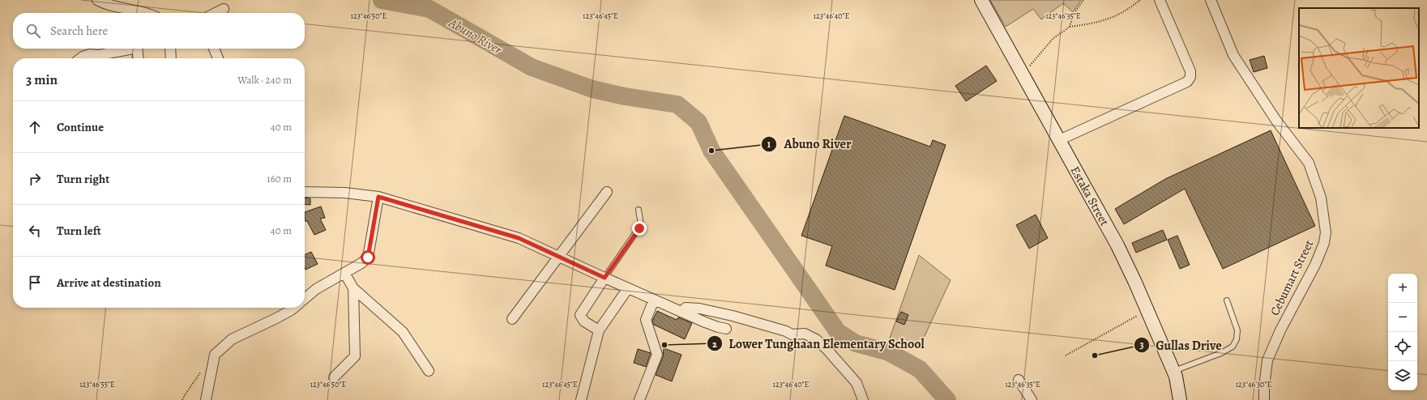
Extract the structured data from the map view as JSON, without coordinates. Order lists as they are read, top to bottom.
{
  "streets": {
    "street": ["Estaka Street", "Cebumart Street"]
  },
  "water": ["Abuno River"],
  "places": ["Abuno River", "Lower Tunghaan Elementary School", "Gullas Drive"],
  "page": {
    "search": "Search here",
    "heading": ["3 min", "Walk · 240 m"],
    "list": [
      ["Continue", "40 m"],
      ["Turn right", "160 m"],
      ["Turn left", "40 m"],
      "Arrive at destination"
    ],
    "map_buttons": ["+", "−"]
  },
  "coordinates": [
    "123°46'50\"E",
    "123°46'45\"E",
    "123°46'40\"E",
    "123°46'35\"E",
    "123°46'55\"E",
    "123°46'30\"E"
  ]
}
